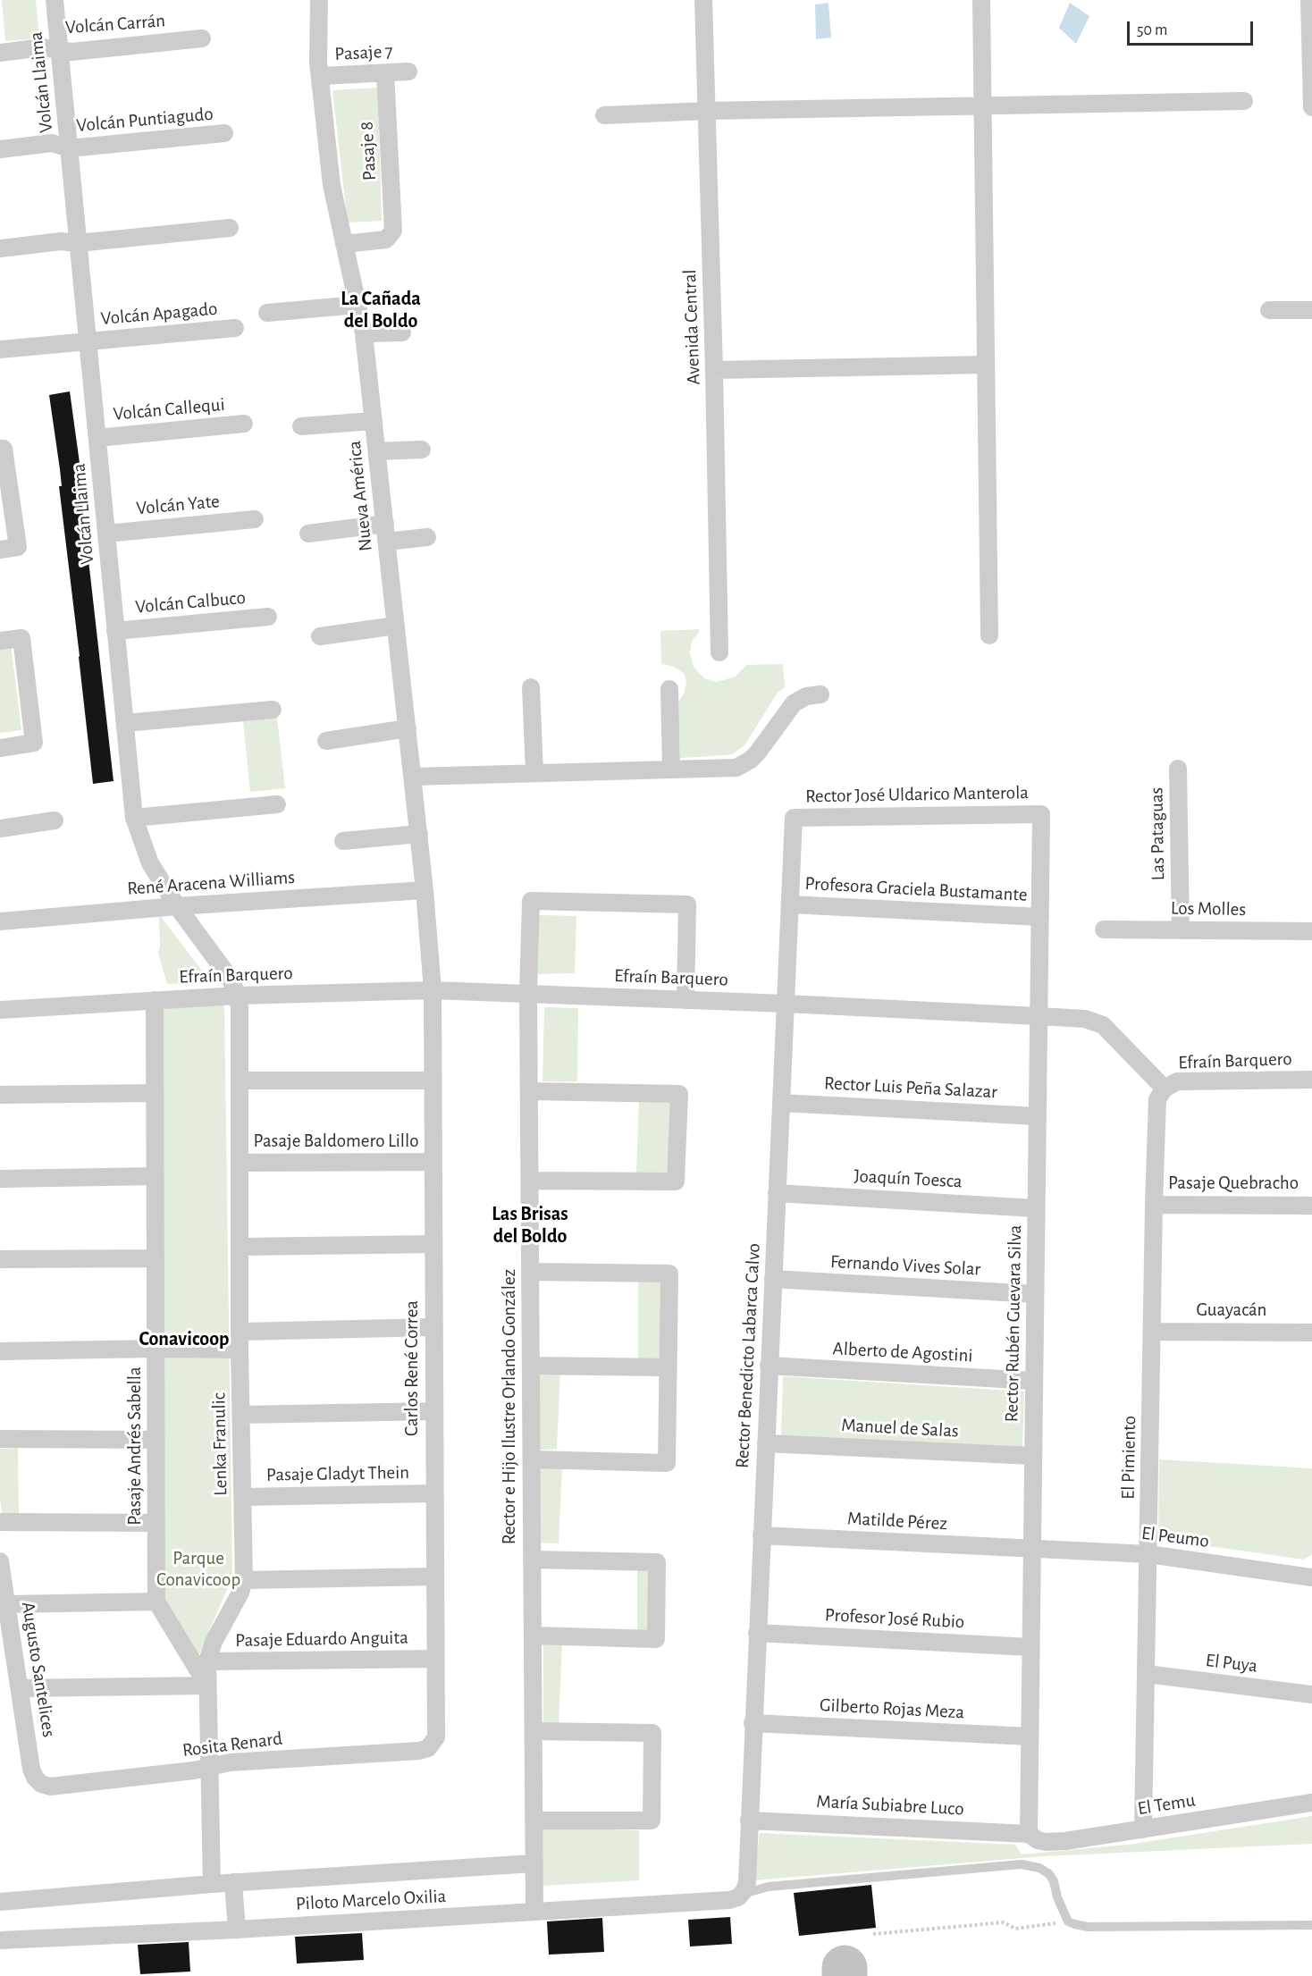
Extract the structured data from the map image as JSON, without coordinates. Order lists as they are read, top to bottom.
{
  "streets": {
    "street": [
      "Volcán Carrán",
      "Pasaje 7",
      "Volcán Llaima",
      "Volcán Puntiagudo",
      "Pasaje 8",
      "Volcán Apagado",
      "Avenida Central",
      "Volcán Callequi",
      "Nueva América",
      "Volcán Yate",
      "Volcán Calbuco",
      "Rector José Uldarico Manterola",
      "Las Pataguas",
      "René Aracena Williams",
      "Profesora Graciela Bustamante",
      "Los Molles",
      "Efraín Barquero",
      "Rector Luis Peña Salazar",
      "Pasaje Baldomero Lillo",
      "Joaquín Toesca",
      "Pasaje Quebracho",
      "Fernando Vives Solar",
      "Guayacán",
      "Rector Rubén Guevara Silva",
      "Alberto de Agostini",
      "Rector Benedicto Labarca Calvo",
      "Carlos René Correa",
      "Rector e Hijo Ilustre Orlando González",
      "Manuel de Salas",
      "Lenka Franulic",
      "Pasaje Andrés Sabella",
      "El Pimiento",
      "Pasaje Gladyt Thein",
      "Matilde Pérez",
      "El Peumo",
      "Profesor José Rubio",
      "Pasaje Eduardo Anguita",
      "El Puya",
      "Augusto Santelices",
      "Gilberto Rojas Meza",
      "Rosita Renard",
      "El Temu",
      "María Subiabre Luco",
      "Piloto Marcelo Oxilia"
    ]
  },
  "crossings": [
    ["Volcán Carrán", "Volcán Llaima"],
    ["Pasaje 7", "Pasaje 8"],
    ["Pasaje 7", "Nueva América"],
    ["Volcán Llaima", "Volcán Puntiagudo"],
    ["Volcán Llaima", "Volcán Apagado"],
    ["Volcán Llaima", "Volcán Callequi"],
    ["Volcán Llaima", "Volcán Yate"],
    ["Volcán Llaima", "Volcán Calbuco"],
    ["Volcán Llaima", "René Aracena Williams"],
    ["Volcán Llaima", "Efraín Barquero"],
    ["Volcán Llaima", "Lenka Franulic"],
    ["Pasaje 8", "Nueva América"],
    ["Nueva América", "René Aracena Williams"],
    ["Nueva América", "Efraín Barquero"],
    ["Nueva América", "Carlos René Correa"],
    ["Rector José Uldarico Manterola", "Rector Rubén Guevara Silva"],
    ["Rector José Uldarico Manterola", "Rector Benedicto Labarca Calvo"],
    ["Las Pataguas", "Los Molles"],
    ["Profesora Graciela Bustamante", "Rector Rubén Guevara Silva"],
    ["Profesora Graciela Bustamante", "Rector Benedicto Labarca Calvo"],
    ["Efraín Barquero", "Rector Rubén Guevara Silva"],
    ["Efraín Barquero", "Rector Benedicto Labarca Calvo"],
    ["Efraín Barquero", "Carlos René Correa"],
    ["Efraín Barquero", "Rector e Hijo Ilustre Orlando González"],
    ["Efraín Barquero", "Lenka Franulic"],
    ["Efraín Barquero", "Pasaje Andrés Sabella"],
    ["Efraín Barquero", "El Pimiento"],
    ["Rector Luis Peña Salazar", "Rector Rubén Guevara Silva"],
    ["Rector Luis Peña Salazar", "Rector Benedicto Labarca Calvo"],
    ["Pasaje Baldomero Lillo", "Carlos René Correa"],
    ["Pasaje Baldomero Lillo", "Lenka Franulic"],
    ["Joaquín Toesca", "Rector Rubén Guevara Silva"],
    ["Joaquín Toesca", "Rector Benedicto Labarca Calvo"],
    ["Pasaje Quebracho", "El Pimiento"],
    ["Fernando Vives Solar", "Rector Rubén Guevara Silva"],
    ["Fernando Vives Solar", "Rector Benedicto Labarca Calvo"],
    ["Guayacán", "El Pimiento"],
    ["Rector Rubén Guevara Silva", "Alberto de Agostini"],
    ["Rector Rubén Guevara Silva", "Manuel de Salas"],
    ["Rector Rubén Guevara Silva", "Matilde Pérez"],
    ["Rector Rubén Guevara Silva", "El Peumo"],
    ["Rector Rubén Guevara Silva", "Profesor José Rubio"],
    ["Rector Rubén Guevara Silva", "Gilberto Rojas Meza"],
    ["Rector Rubén Guevara Silva", "El Temu"],
    ["Rector Rubén Guevara Silva", "María Subiabre Luco"],
    ["Alberto de Agostini", "Rector Benedicto Labarca Calvo"],
    ["Rector Benedicto Labarca Calvo", "Manuel de Salas"],
    ["Rector Benedicto Labarca Calvo", "Matilde Pérez"],
    ["Rector Benedicto Labarca Calvo", "Profesor José Rubio"],
    ["Rector Benedicto Labarca Calvo", "Gilberto Rojas Meza"],
    ["Rector Benedicto Labarca Calvo", "María Subiabre Luco"],
    ["Rector Benedicto Labarca Calvo", "Piloto Marcelo Oxilia"],
    ["Carlos René Correa", "Pasaje Gladyt Thein"],
    ["Carlos René Correa", "Pasaje Eduardo Anguita"],
    ["Carlos René Correa", "Rosita Renard"],
    ["Rector e Hijo Ilustre Orlando González", "Piloto Marcelo Oxilia"],
    ["Lenka Franulic", "Pasaje Gladyt Thein"],
    ["Lenka Franulic", "Pasaje Eduardo Anguita"],
    ["Lenka Franulic", "Rosita Renard"],
    ["Lenka Franulic", "Piloto Marcelo Oxilia"],
    ["El Pimiento", "El Peumo"],
    ["El Pimiento", "El Puya"],
    ["El Pimiento", "El Temu"],
    ["Matilde Pérez", "El Peumo"],
    ["Augusto Santelices", "Rosita Renard"],
    ["El Temu", "María Subiabre Luco"]
  ],
  "districts": ["La Cañada del Boldo", "Las Brisas del Boldo", "Conavicoop"],
  "parks": ["Parque Conavicoop"],
  "scale_bar": "50 m"
}
